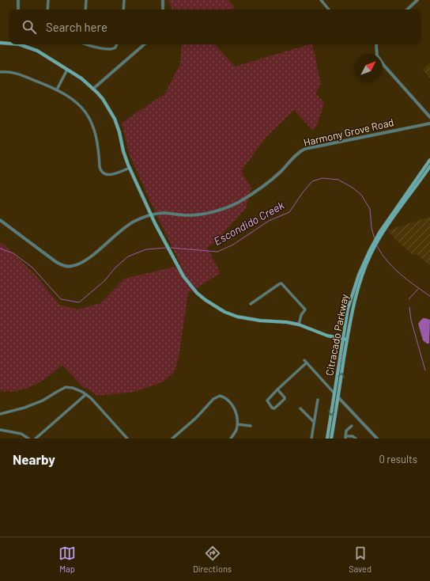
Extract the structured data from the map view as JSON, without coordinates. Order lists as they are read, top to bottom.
{
  "streets": {
    "main road": ["Citracado Parkway"],
    "street": ["Harmony Grove Road"]
  },
  "water": ["Escondido Creek"],
  "north": "top right",
  "page": {
    "search": "Search here",
    "heading": ["Nearby", "0 results"],
    "nav": ["Map", "Directions", "Saved"]
  }
}
